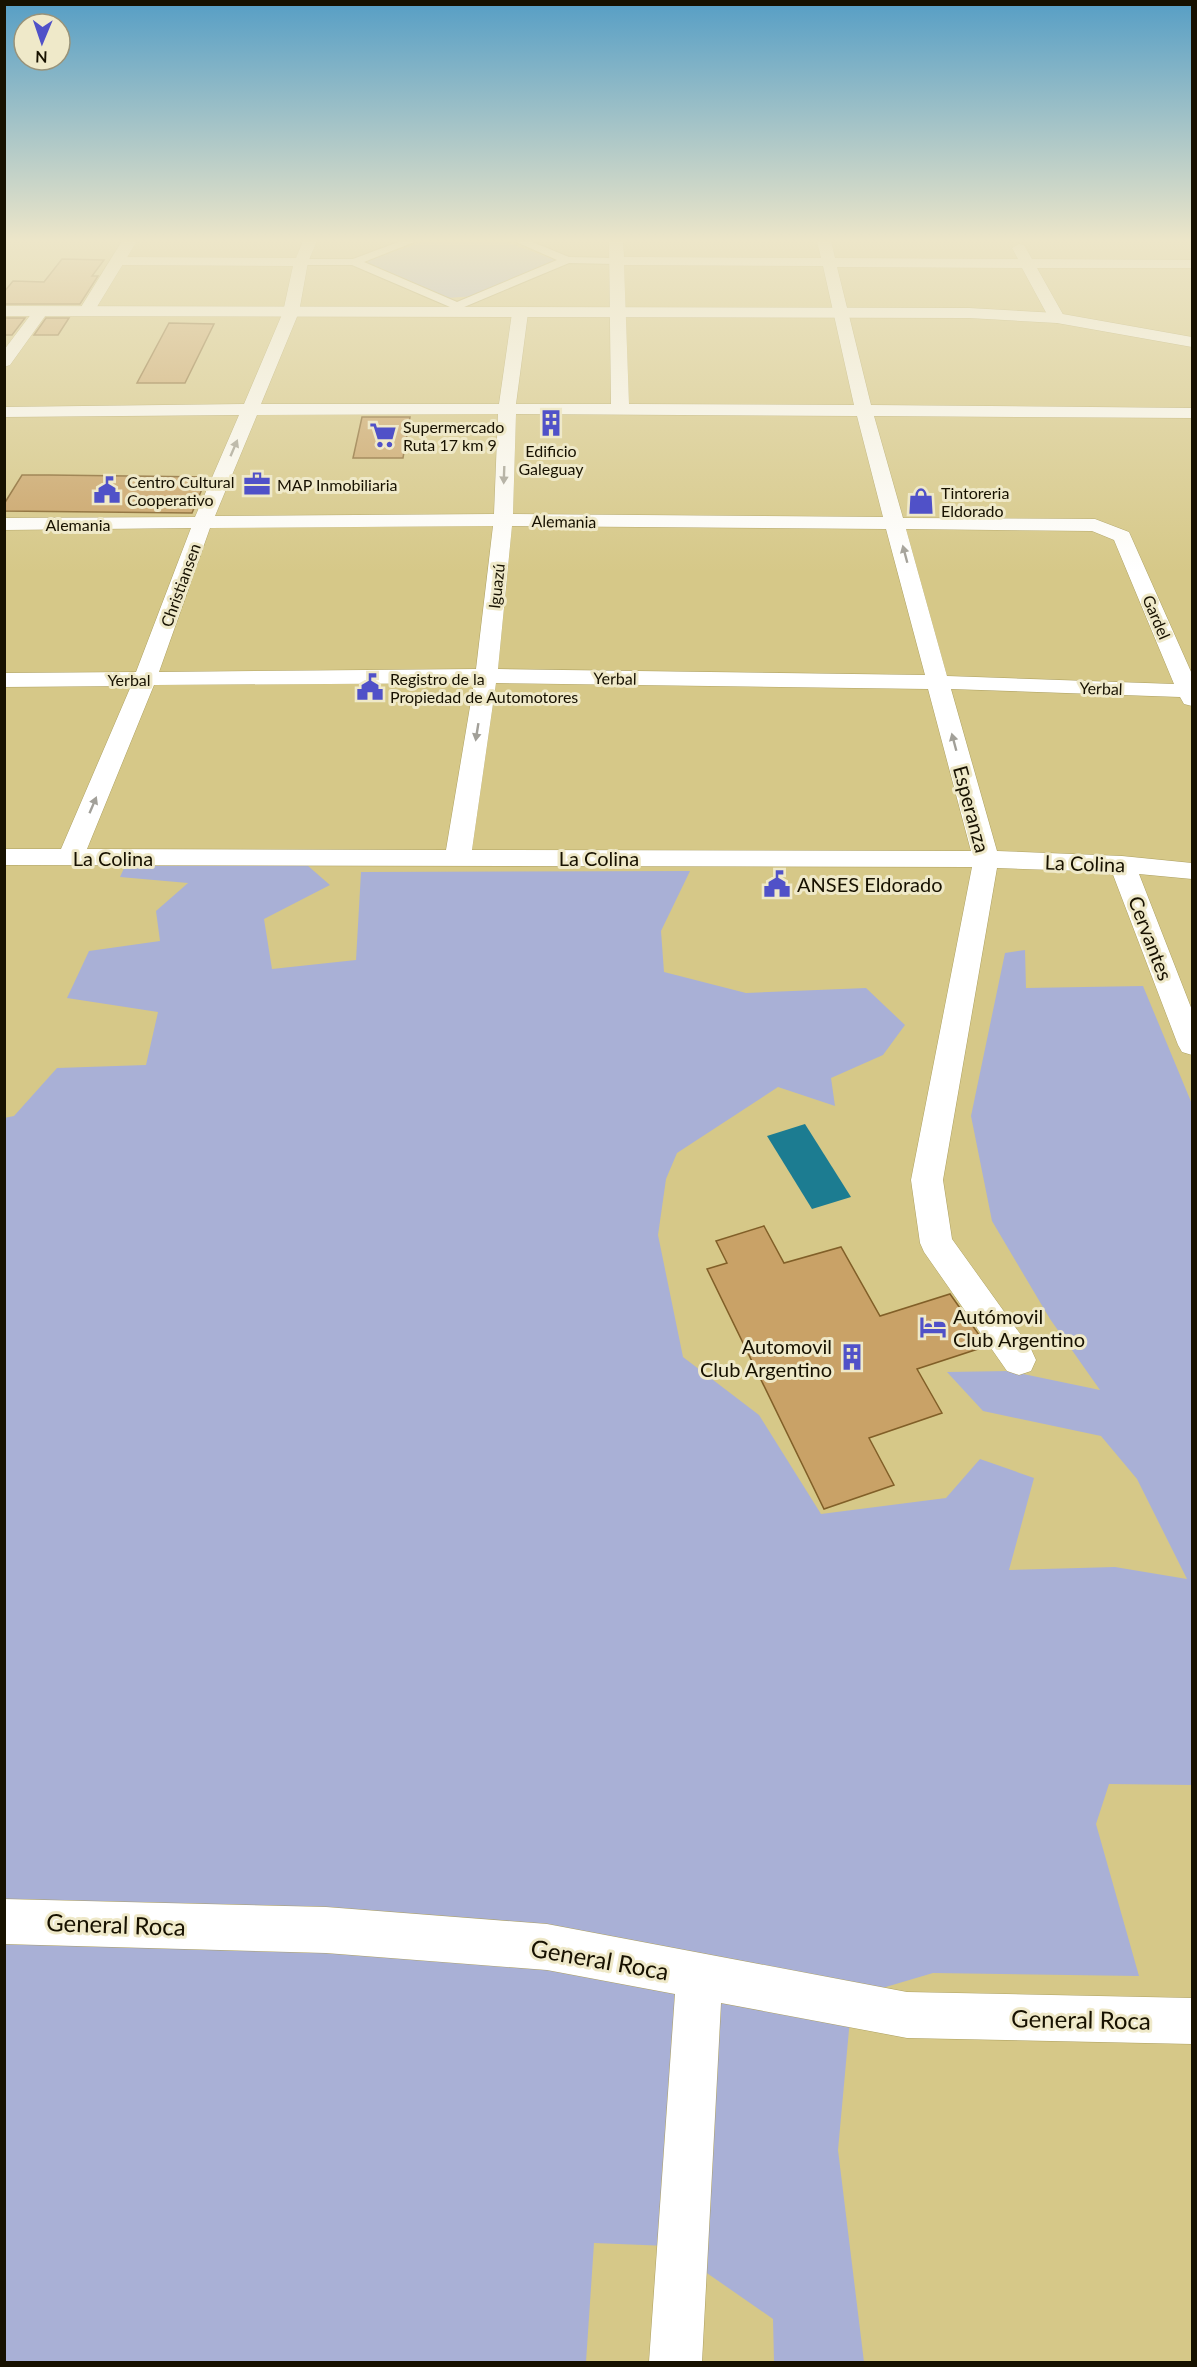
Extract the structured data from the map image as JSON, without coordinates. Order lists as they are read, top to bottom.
{
  "streets": {
    "street": [
      "Alemania",
      "Christiansen",
      "Iguazú",
      "Gardel",
      "Yerbal",
      "Esperanza",
      "La Colina",
      "Cervantes",
      "General Roca"
    ]
  },
  "crossings": [
    ["Alemania", "Christiansen"],
    ["Alemania", "Iguazú"],
    ["Alemania", "Gardel"],
    ["Alemania", "Esperanza"],
    ["Christiansen", "Yerbal"],
    ["Christiansen", "La Colina"],
    ["Iguazú", "Yerbal"],
    ["Iguazú", "La Colina"],
    ["Gardel", "Yerbal"],
    ["Yerbal", "Esperanza"],
    ["Esperanza", "La Colina"],
    ["La Colina", "Cervantes"]
  ],
  "one_way": ["Christiansen", "Iguazú"],
  "places": {
    "building": ["Edificio Galeguay", "Automovil Club Argentino"],
    "supermarket": ["Supermercado Ruta 17 km 9"],
    "office": ["MAP Inmobiliaria"],
    "public building": ["Centro Cultural Cooperativo", "Registro de la Propiedad de Automotores", "ANSES Eldorado"],
    "shop": ["Tintoreria Eldorado"],
    "hotel": ["Autómovil Club Argentino"]
  },
  "north": "bottom"
}
